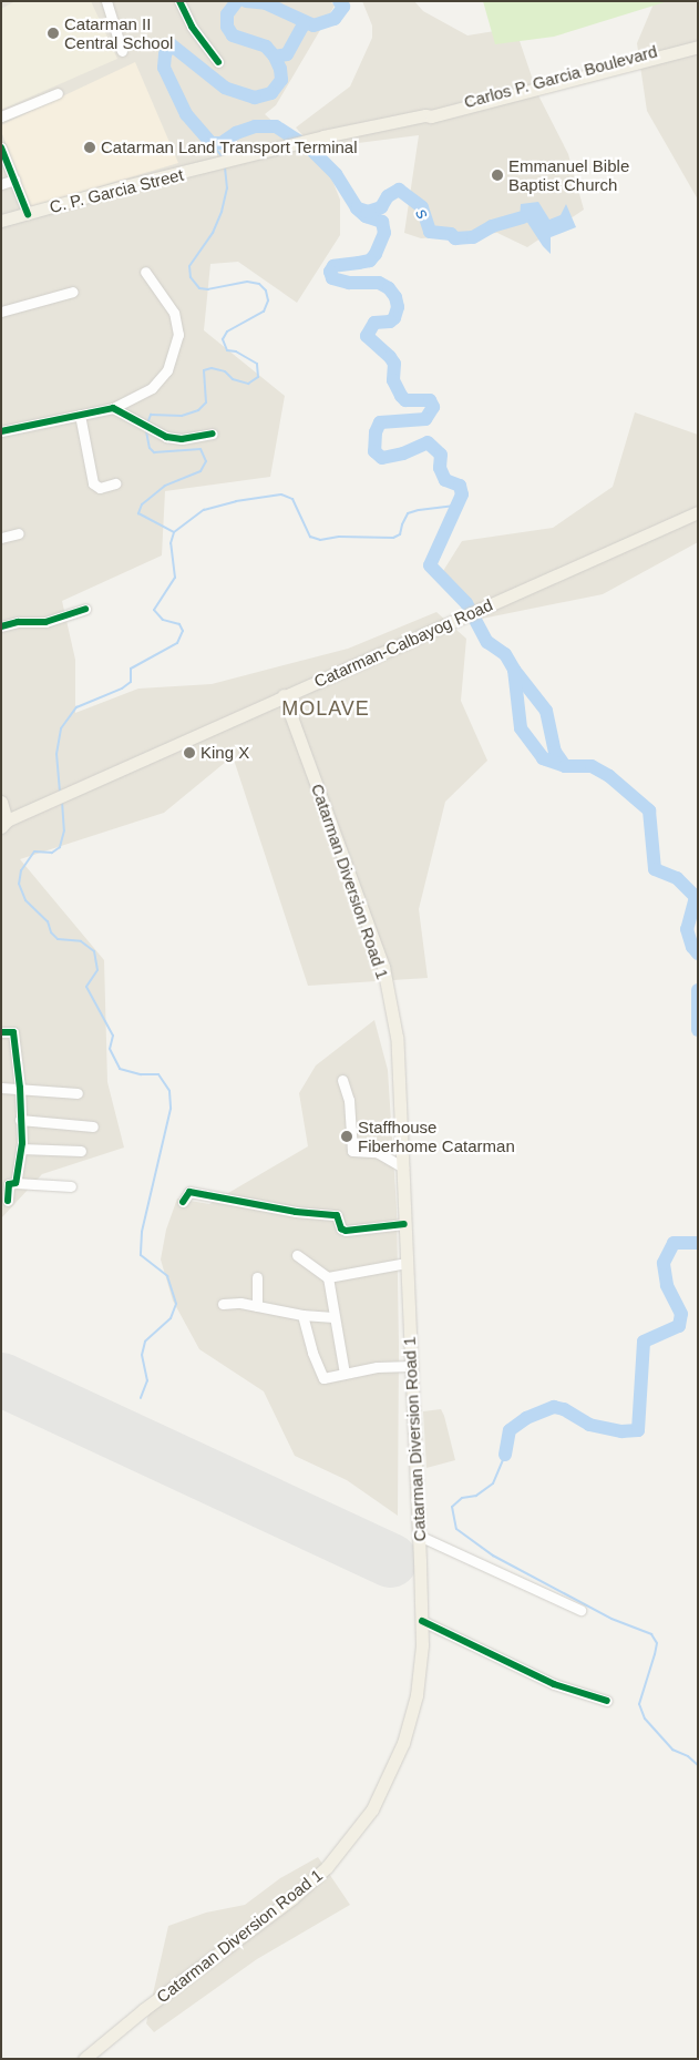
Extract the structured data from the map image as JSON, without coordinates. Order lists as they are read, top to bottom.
{
  "streets": {
    "main road": [
      "Carlos P. Garcia Boulevard",
      "C. P. Garcia Street",
      "Catarman-Calbayog Road",
      "Catarman Diversion Road 1"
    ]
  },
  "crossings": [
    ["Carlos P. Garcia Boulevard", "C. P. Garcia Street"],
    ["Catarman-Calbayog Road", "Catarman Diversion Road 1"]
  ],
  "districts": ["MOLAVE"],
  "water": ["s"],
  "places": [
    "Catarman II Central School",
    "Catarman Land Transport Terminal",
    "Emmanuel Bible Baptist Church",
    "King X",
    "Staffhouse Fiberhome Catarman"
  ]
}
